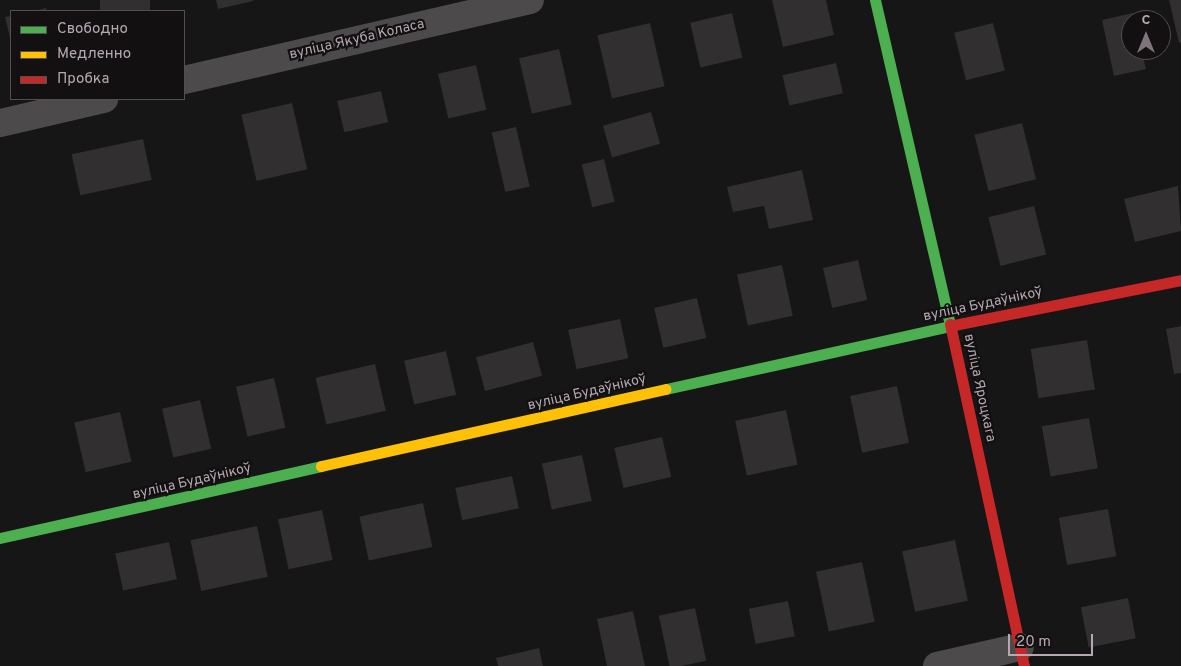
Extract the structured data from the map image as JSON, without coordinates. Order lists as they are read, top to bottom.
{
  "streets": {
    "street": ["вуліца Якуба Коласа", "вуліца Будаўнікоў", "вуліца Яроцкага"]
  },
  "crossings": [
    ["вуліца Будаўнікоў", "вуліца Яроцкага"]
  ],
  "legend": ["Свободно", "Медленно", "Пробка"],
  "scale_bar": "20 m",
  "north": "top"
}
